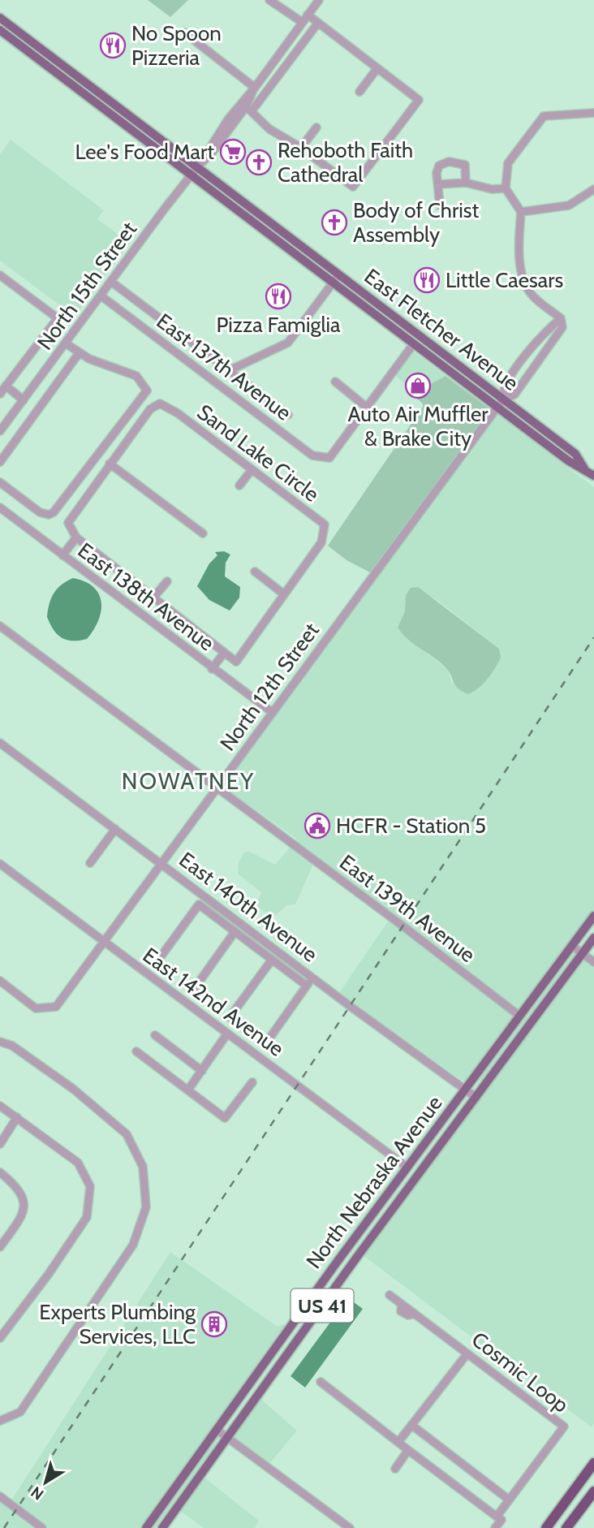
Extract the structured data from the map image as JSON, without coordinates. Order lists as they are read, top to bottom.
{
  "streets": {
    "main road": ["East Fletcher Avenue", "North Nebraska Avenue", "US 41"],
    "street": [
      "North 15th Street",
      "East 137th Avenue",
      "Sand Lake Circle",
      "East 138th Avenue",
      "North 12th Street",
      "East 140th Avenue",
      "East 139th Avenue",
      "East 142nd Avenue",
      "Cosmic Loop"
    ]
  },
  "crossings": [
    ["North 15th Street", "East Fletcher Avenue"],
    ["North 15th Street", "East 137th Avenue"],
    ["East Fletcher Avenue", "North 12th Street"],
    ["East 138th Avenue", "North 12th Street"],
    ["North 12th Street", "East 140th Avenue"],
    ["North 12th Street", "East 139th Avenue"],
    ["North 12th Street", "East 142nd Avenue"],
    ["East 140th Avenue", "North Nebraska Avenue"],
    ["East 139th Avenue", "North Nebraska Avenue"],
    ["East 142nd Avenue", "North Nebraska Avenue"]
  ],
  "districts": ["NOWATNEY"],
  "places": {
    "restaurant": ["No Spoon Pizzeria", "Little Caesars", "Pizza Famiglia"],
    "supermarket": ["Lee's Food Mart"],
    "church": ["Rehoboth Faith Cathedral", "Body of Christ Assembly"],
    "shop": ["Auto Air Muffler & Brake City"],
    "public building": ["HCFR - Station 5"],
    "building": ["Experts Plumbing Services, LLC"]
  },
  "north": "bottom left"
}
